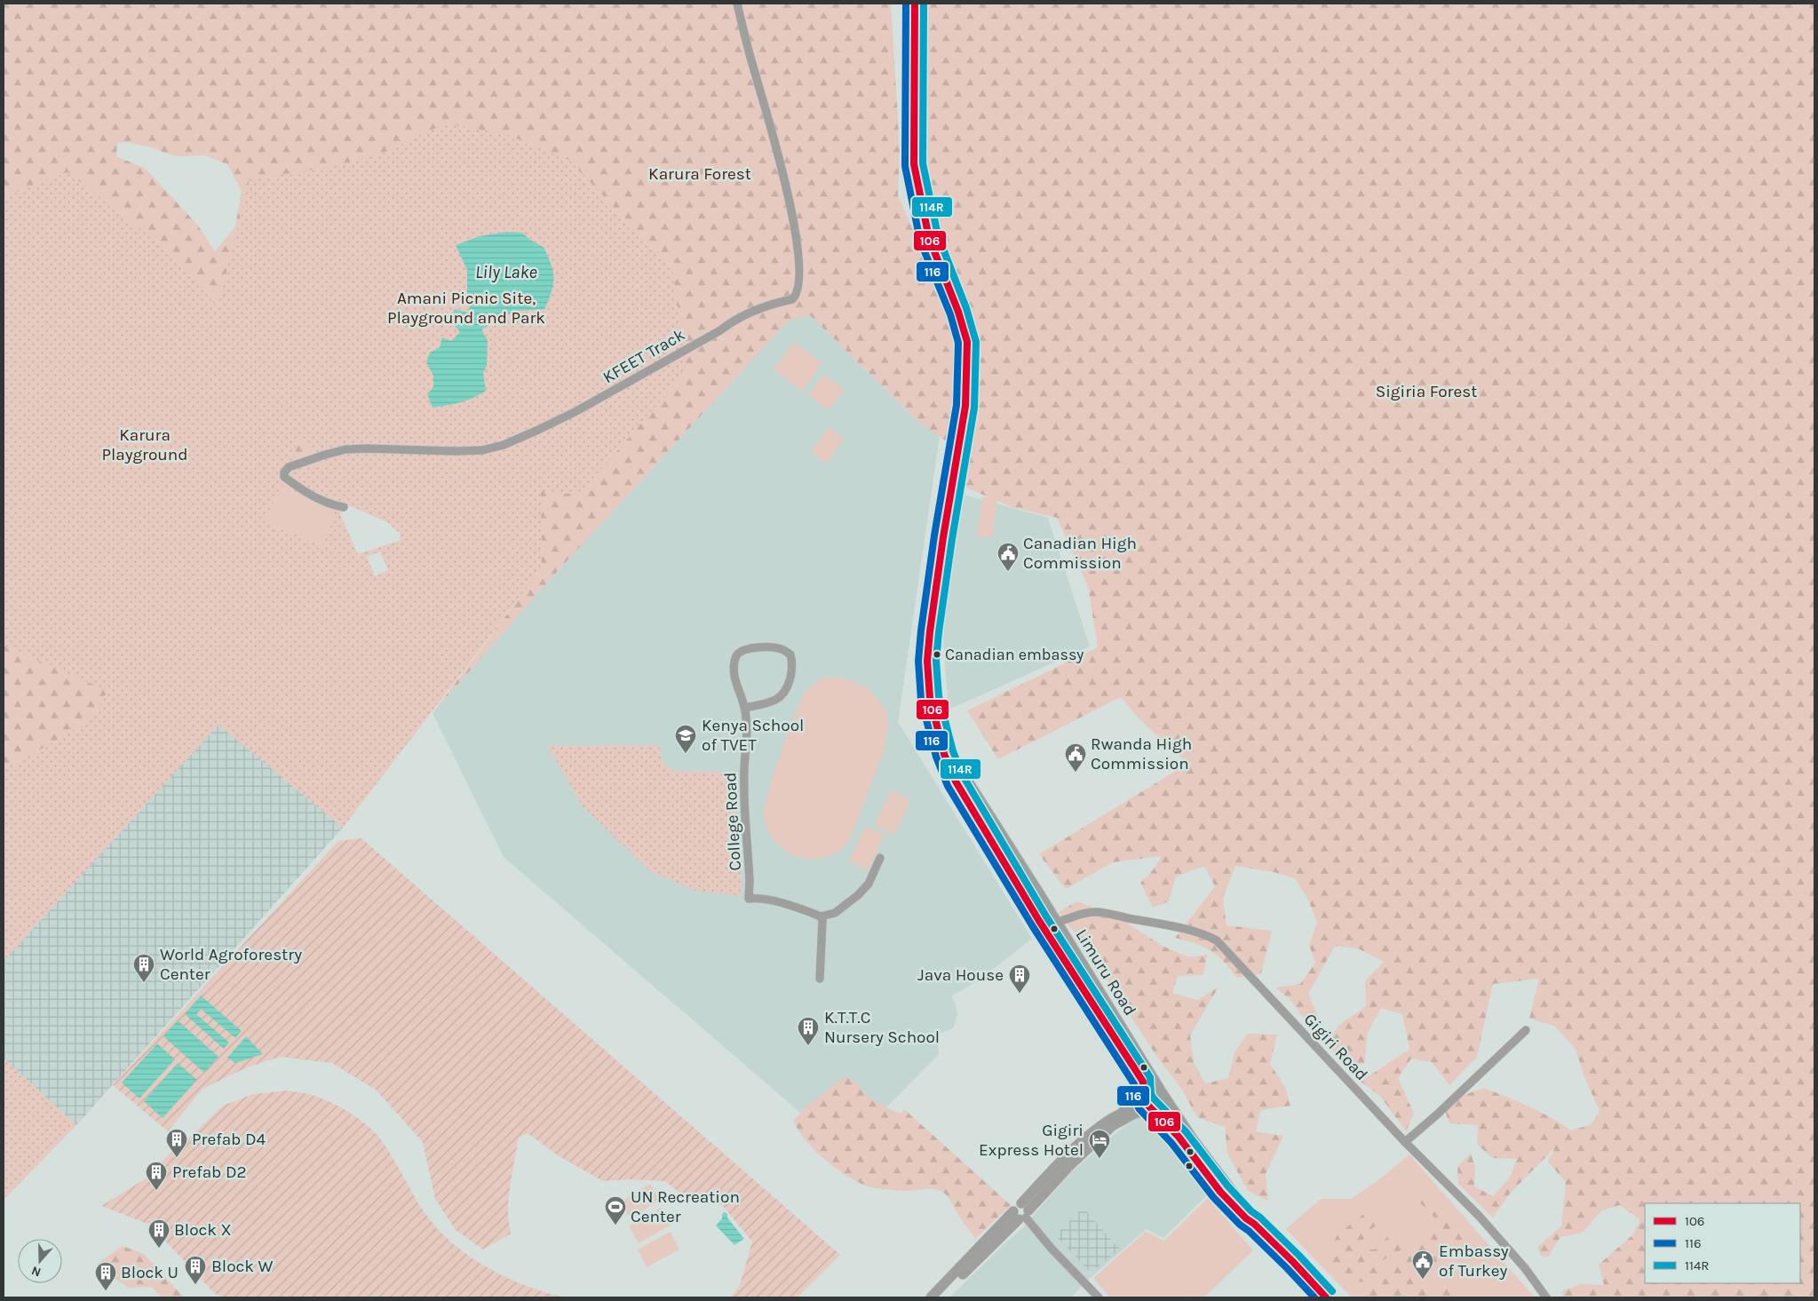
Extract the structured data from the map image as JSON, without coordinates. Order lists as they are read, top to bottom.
{
  "streets": {
    "main road": ["Limuru Road"],
    "street": ["KFEET Track", "College Road", "Gigiri Road"]
  },
  "crossings": [
    ["Limuru Road", "Gigiri Road"]
  ],
  "water": ["Lily Lake"],
  "parks": [
    "Karura Forest",
    "Amani Picnic Site, Playground and Park",
    "Sigiria Forest",
    "Karura Playground"
  ],
  "places": {
    "public building": ["Canadian High Commission", "Rwanda High Commission", "Embassy of Turkey"],
    "other": ["Canadian embassy"],
    "school or university": ["Kenya School of TVET"],
    "building": [
      "World Agroforestry Center",
      "Java House",
      "K.T.T.C Nursery School",
      "Prefab D4",
      "Prefab D2",
      "Block X",
      "Block W",
      "Block U"
    ],
    "hotel": ["Gigiri Express Hotel"],
    "sports": ["UN Recreation Center"]
  },
  "lines": ["transit line 106", "transit line 116", "transit line 114R"],
  "legend": ["106", "116", "114R"],
  "north": "bottom"
}
